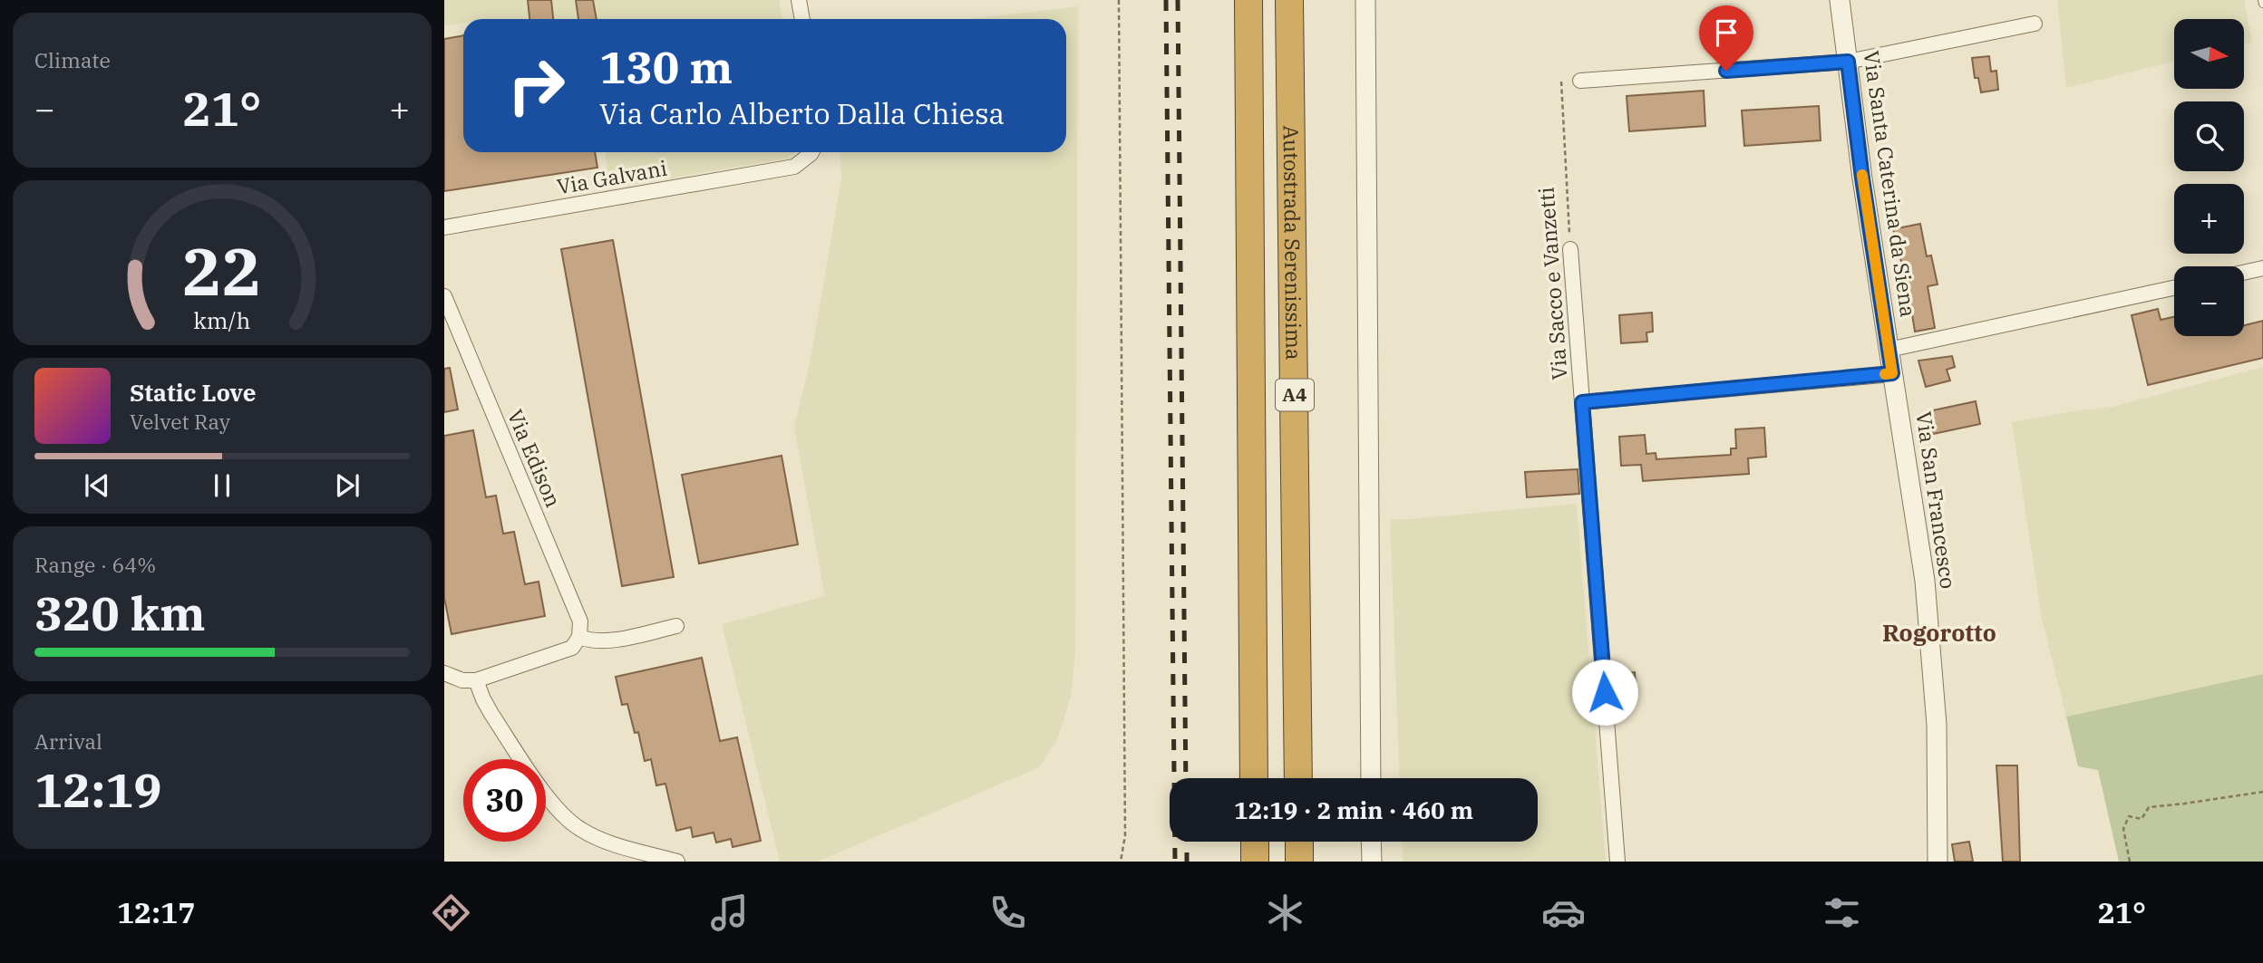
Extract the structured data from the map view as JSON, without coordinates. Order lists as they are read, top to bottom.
{
  "streets": {
    "highway": ["Autostrada Serenissima", "A4"],
    "street": [
      "Via Galvani",
      "Via Santa Caterina da Siena",
      "Via Sacco e Vanzetti",
      "Via Edison",
      "Via San Francesco"
    ]
  },
  "crossings": [
    ["Via Santa Caterina da Siena", "Via San Francesco"]
  ],
  "districts": ["Rogorotto"],
  "north": "right",
  "page": {
    "tile": [
      "Climate",
      ["Range · 64%", "320 km"],
      ["Arrival", "12:19"]
    ],
    "map_buttons": ["+", "−"],
    "turn": ["130 m", "Via Carlo Alberto Dalla Chiesa"],
    "heat": ["−", "21°", "+"],
    "song": ["Static Love", "Velvet Ray"],
    "limit": "30",
    "trip": "12:19 · 2 min · 460 m",
    "tabs": ["12:17", "21°"],
    "gauge": ["22", "km/h"]
  }
}
